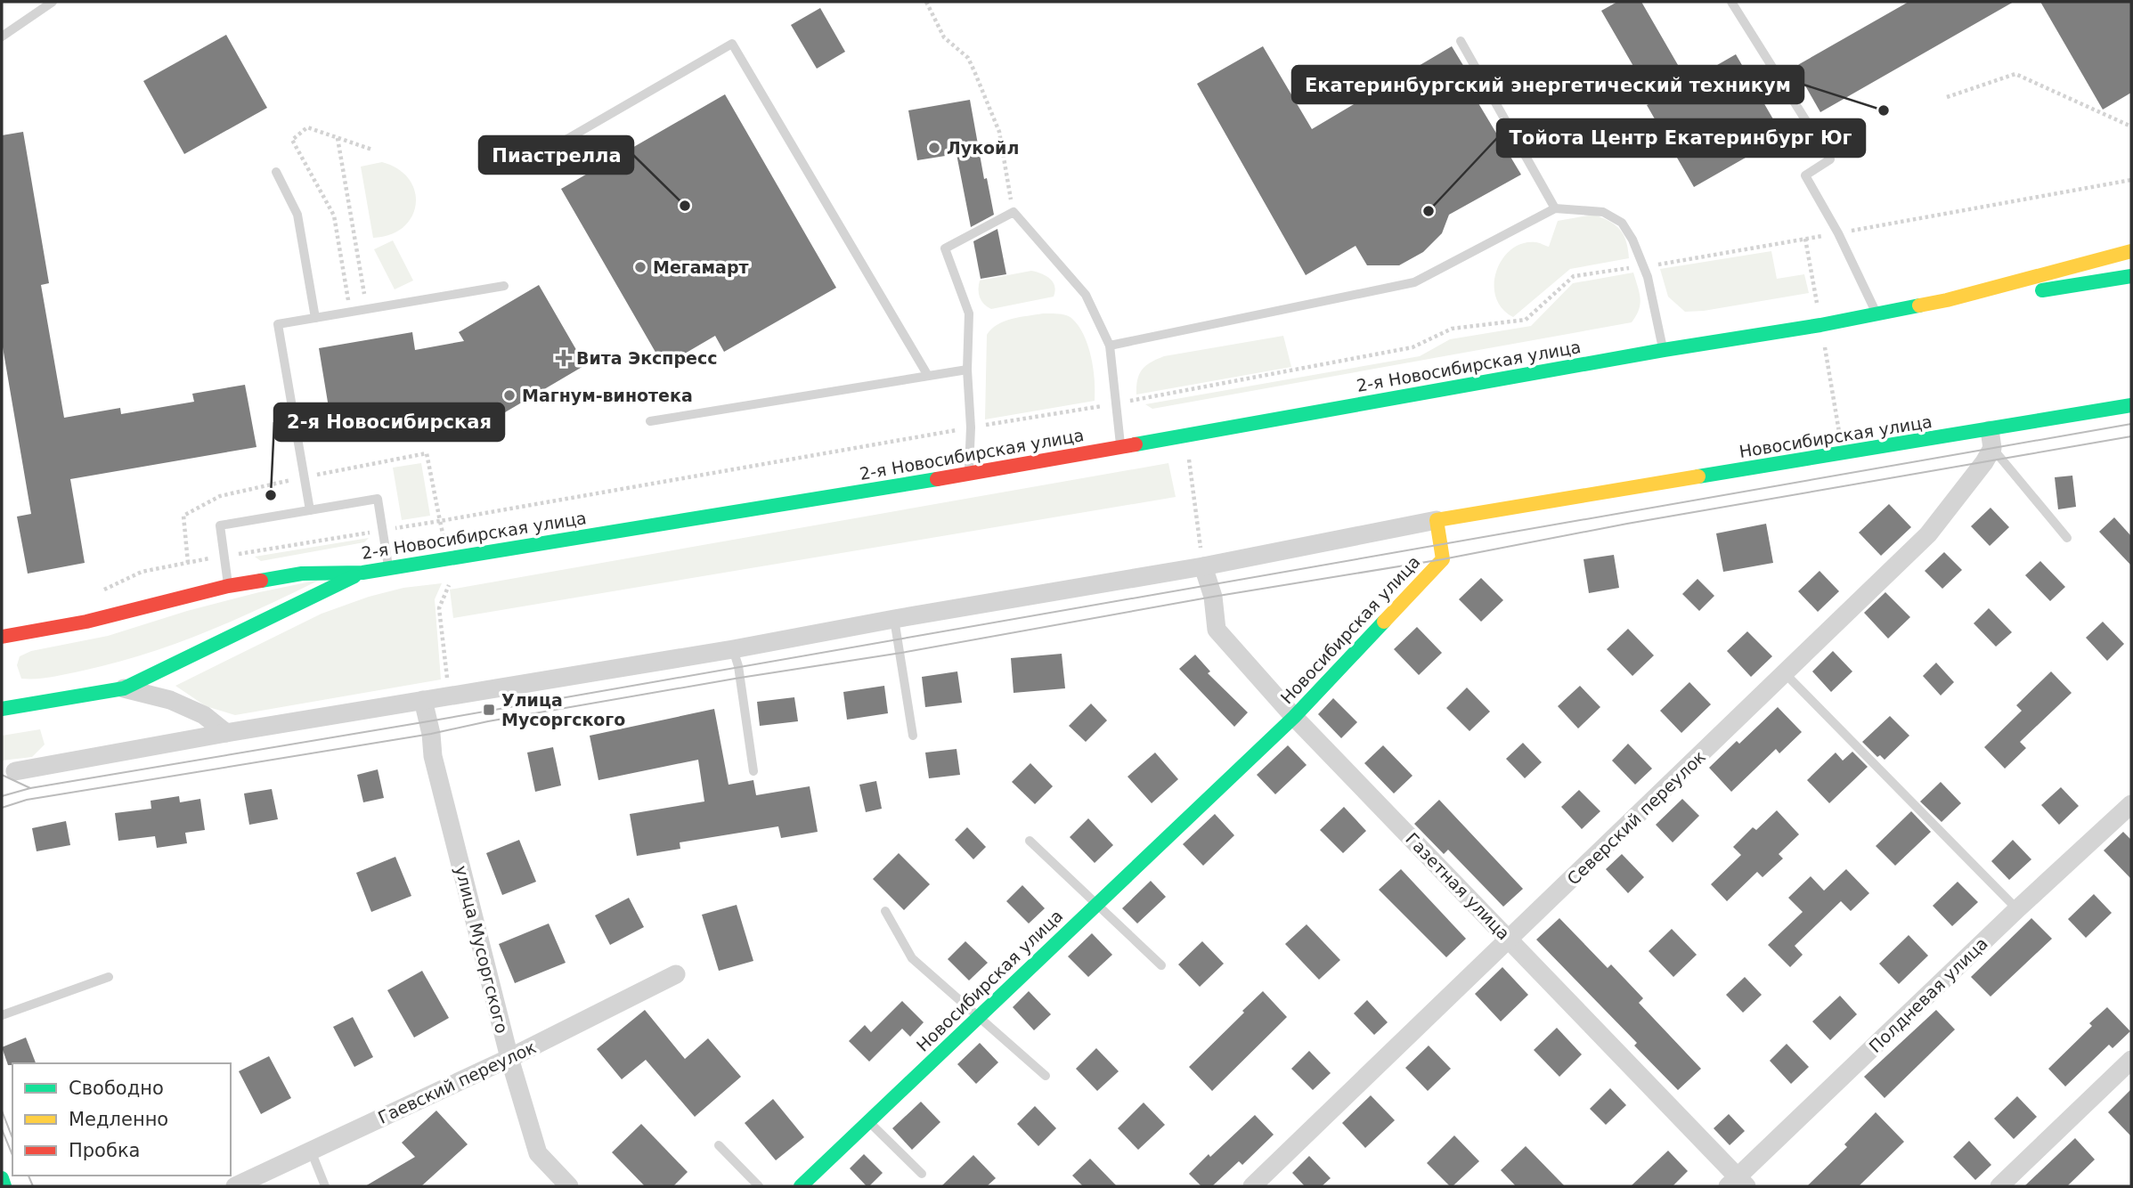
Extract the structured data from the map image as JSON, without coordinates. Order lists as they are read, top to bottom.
{
  "streets": {
    "main road": ["2-я Новосибирская улица", "Новосибирская улица"],
    "street": [
      "Северский переулок",
      "Газетная улица",
      "улица Мусоргского",
      "Полдневая улица",
      "Гаевский переулок"
    ]
  },
  "crossings": [
    ["Новосибирская улица", "Северский переулок"],
    ["Новосибирская улица", "Газетная улица"],
    ["Северский переулок", "Газетная улица"],
    ["Газетная улица", "Полдневая улица"],
    ["улица Мусоргского", "Гаевский переулок"]
  ],
  "places": {
    "other": [
      "Екатеринбургский энергетический техникум",
      "Лукойл",
      "Пиастрелла",
      "Тойота Центр Екатеринбург Юг",
      "Мегамарт",
      "Магнум-винотека",
      "2-я Новосибирская"
    ],
    "health": ["Вита Экспресс"],
    "transit": ["Улица Мусоргского"]
  },
  "legend": ["Свободно", "Медленно", "Пробка"]
}
